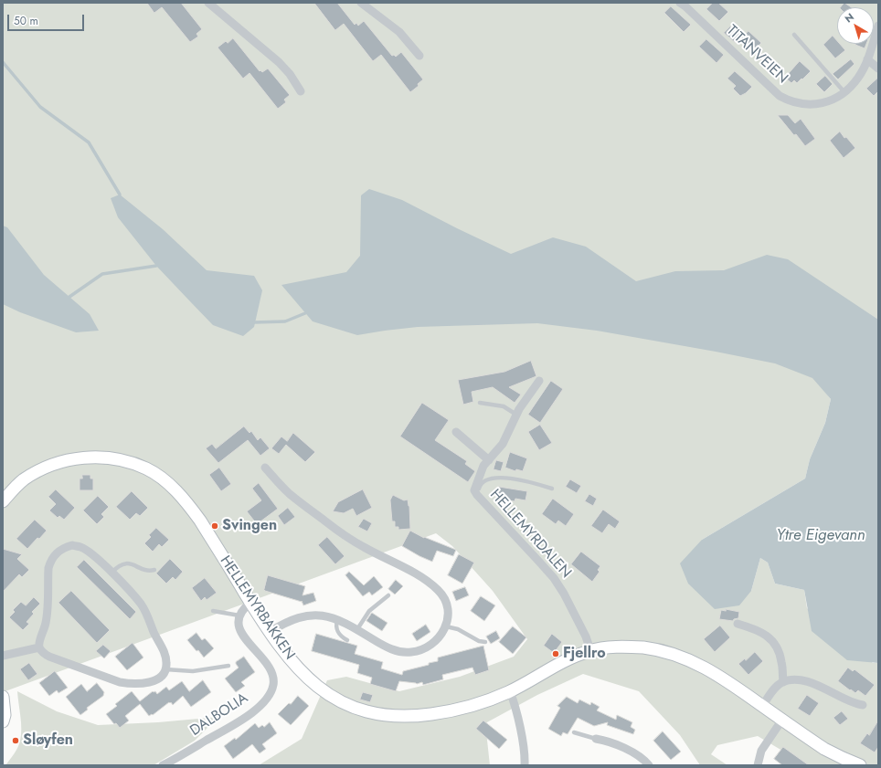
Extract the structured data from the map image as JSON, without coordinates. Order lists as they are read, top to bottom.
{
  "streets": {
    "street": [
      "TITANVEIEN",
      "HELLEMYRDALEN",
      "HELLEMYRBAKKEN",
      "DALBOLIA"
    ]
  },
  "crossings": [
    ["HELLEMYRDALEN", "HELLEMYRBAKKEN"]
  ],
  "water": ["Ytre Eigevann"],
  "places": ["Svingen", "Fjellro", "Sløyfen"],
  "scale_bar": "50 m",
  "north": "top left"
}
